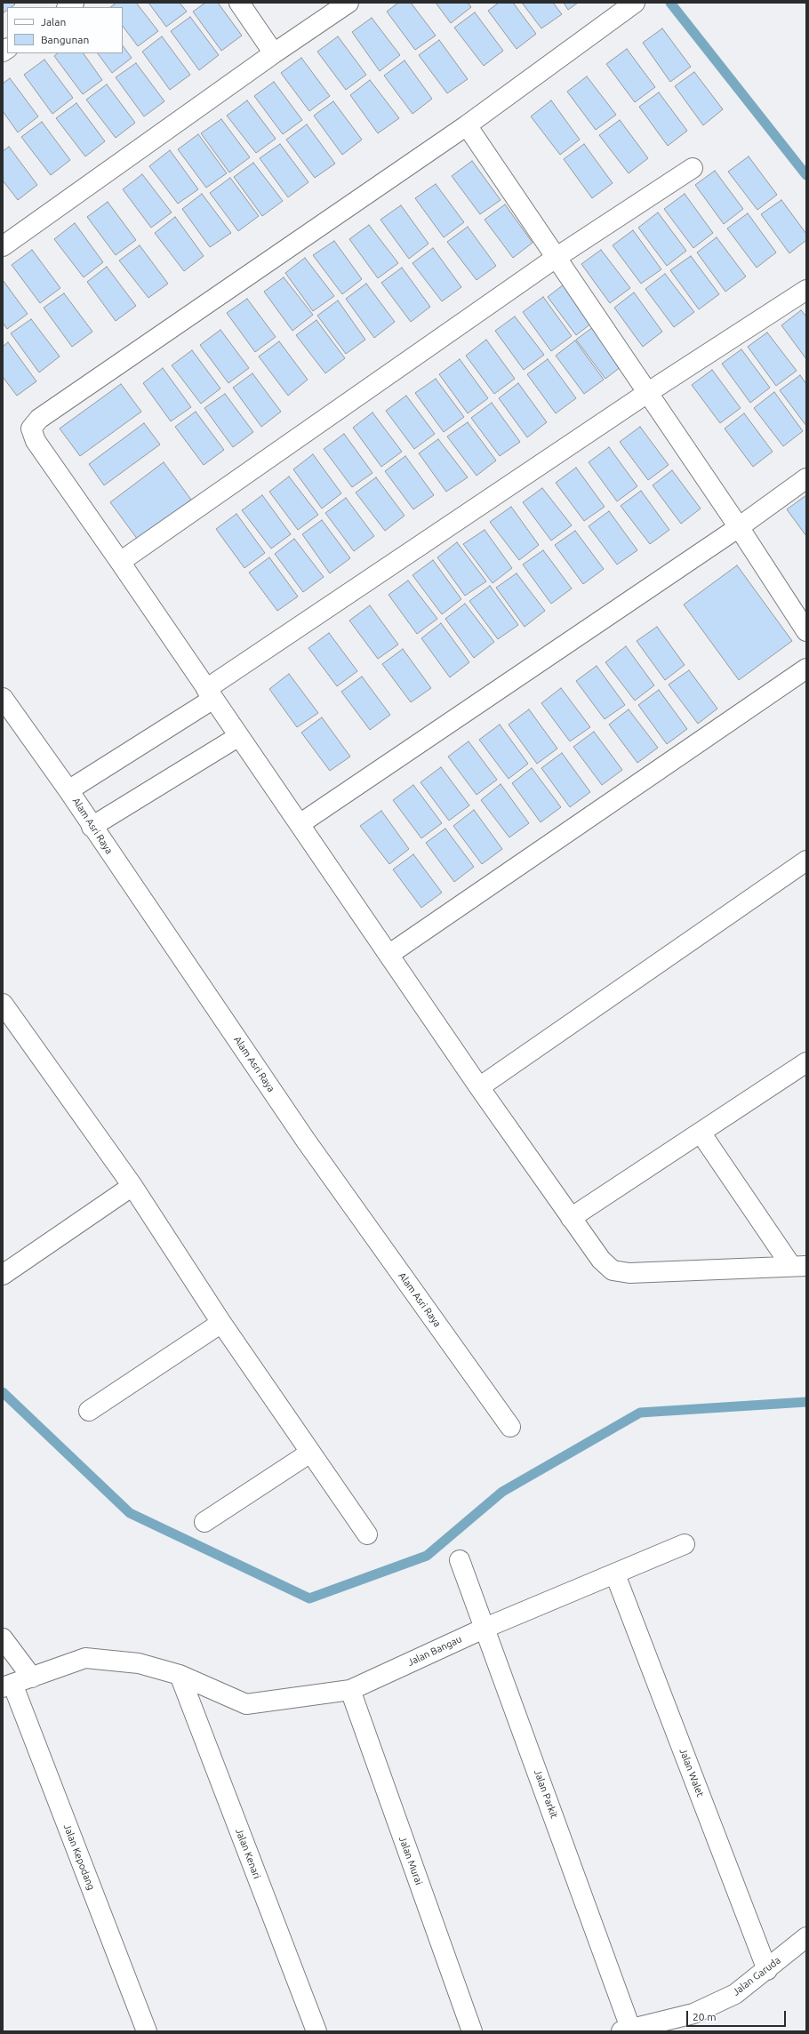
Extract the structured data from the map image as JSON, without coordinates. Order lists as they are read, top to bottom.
{
  "streets": {
    "street": [
      "Alam Asri Raya",
      "Jalan Bangau",
      "Jalan Walet",
      "Jalan Parkit",
      "Jalan Kenari",
      "Jalan Kepodang",
      "Jalan Murai",
      "Jalan Garuda"
    ]
  },
  "crossings": [
    ["Jalan Bangau", "Jalan Walet"],
    ["Jalan Bangau", "Jalan Parkit"],
    ["Jalan Bangau", "Jalan Kenari"],
    ["Jalan Bangau", "Jalan Kepodang"],
    ["Jalan Bangau", "Jalan Murai"],
    ["Jalan Walet", "Jalan Garuda"],
    ["Jalan Parkit", "Jalan Garuda"]
  ],
  "legend": ["Jalan", "Bangunan"],
  "scale_bar": "20 m"
}
